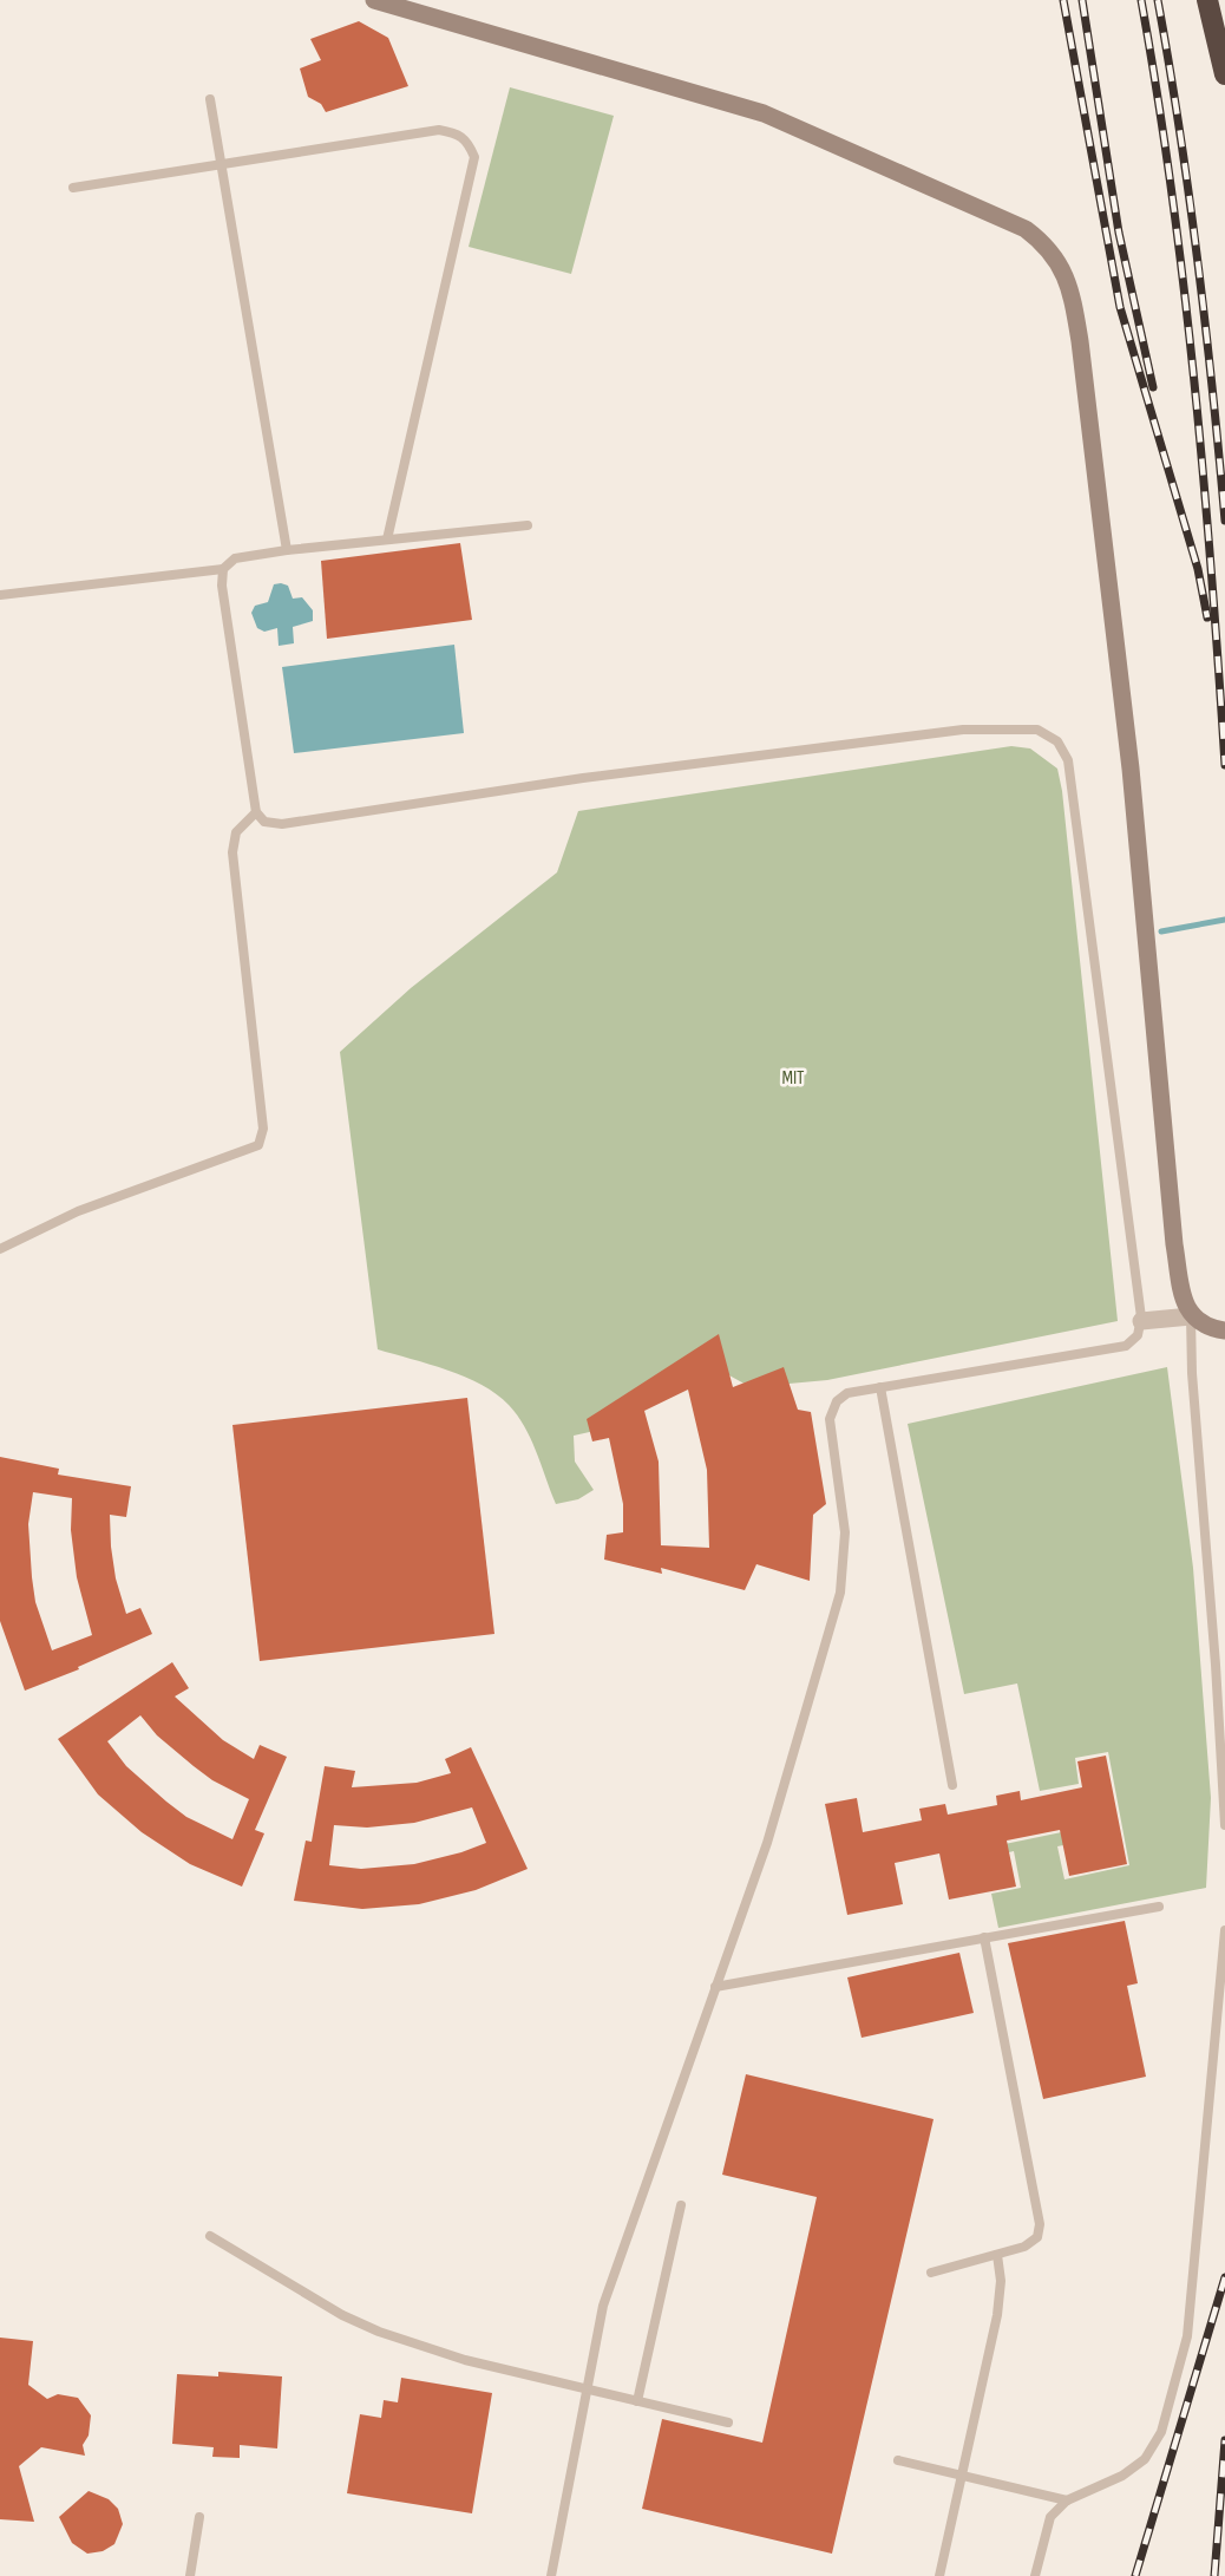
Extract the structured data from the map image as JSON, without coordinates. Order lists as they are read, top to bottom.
{
  "parks": ["MIT"]
}
